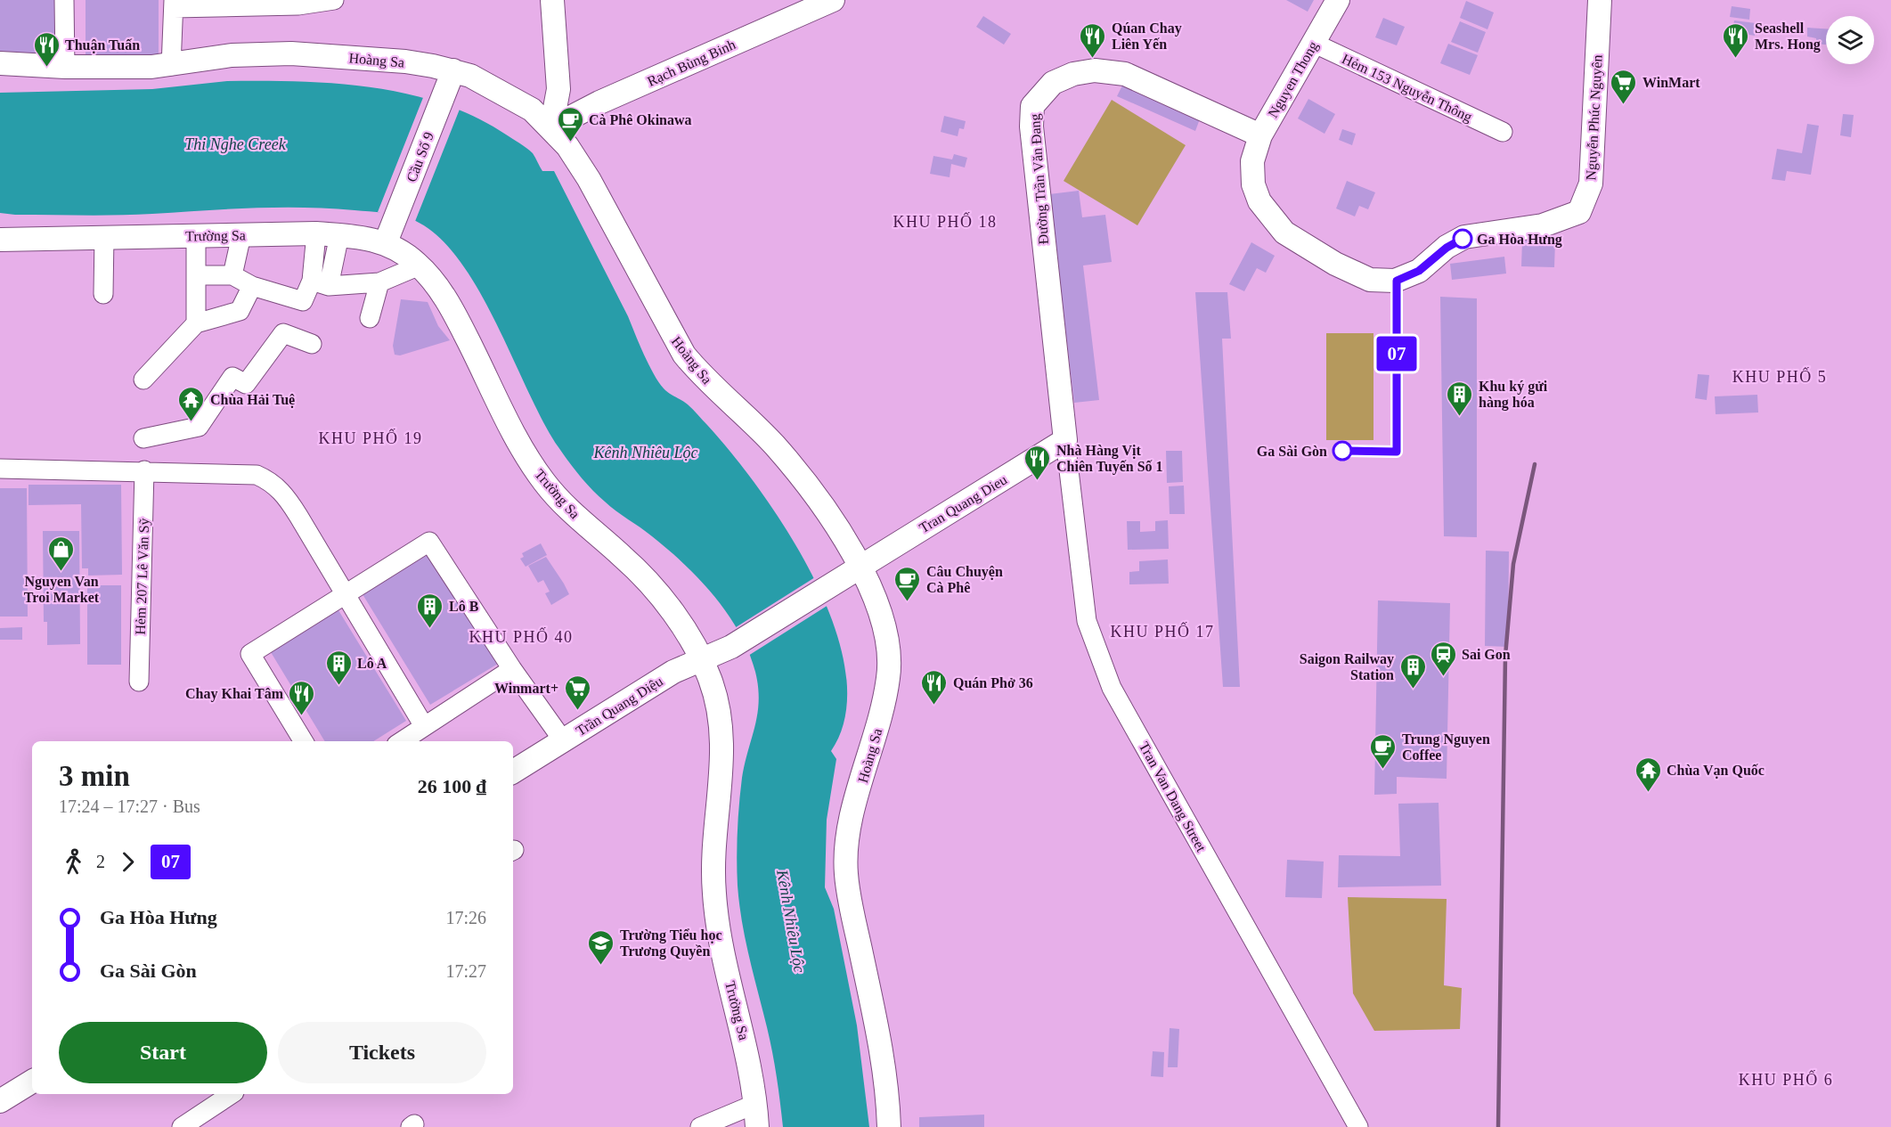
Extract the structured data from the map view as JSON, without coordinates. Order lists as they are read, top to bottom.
{
  "streets": {
    "street": [
      "Hoàng Sa",
      "Rạch Bùng Binh",
      "Nguyen Thong",
      "Hẻm 153 Nguyễn Thông",
      "Nguyễn Phúc Nguyên",
      "Cầu Số 9",
      "Đường Trần Văn Đang",
      "Trường Sa",
      "Tran Quang Dieu",
      "Hẻm 207 Lê Văn Sỹ",
      "Trần Quang Diệu",
      "Tran Van Dang Street"
    ]
  },
  "crossings": [
    ["Hoàng Sa", "Rạch Bùng Binh"],
    ["Hoàng Sa", "Cầu Số 9"],
    ["Hoàng Sa", "Tran Quang Dieu"],
    ["Hoàng Sa", "Trần Quang Diệu"],
    ["Nguyen Thong", "Hẻm 153 Nguyễn Thông"],
    ["Nguyen Thong", "Nguyễn Phúc Nguyên"],
    ["Nguyen Thong", "Đường Trần Văn Đang"],
    ["Cầu Số 9", "Trường Sa"],
    ["Đường Trần Văn Đang", "Tran Quang Dieu"],
    ["Đường Trần Văn Đang", "Tran Van Dang Street"],
    ["Trường Sa", "Trần Quang Diệu"],
    ["Tran Quang Dieu", "Trần Quang Diệu"],
    ["Tran Quang Dieu", "Tran Van Dang Street"]
  ],
  "districts": [
    "KHU PHỐ 18",
    "KHU PHỐ 5",
    "KHU PHỐ 19",
    "KHU PHỐ 17",
    "KHU PHỐ 40",
    "KHU PHỐ 6"
  ],
  "water": ["Thi Nghe Creek", "Kênh Nhiêu Lộc"],
  "places": {
    "restaurant": [
      "Qúan Chay Liên Yến",
      "Seashell Mrs. Hong",
      "Thuận Tuấn",
      "Nhà Hàng Vịt Chiên Tuyến Số 1",
      "Quán Phở 36",
      "Chay Khai Tâm"
    ],
    "supermarket": ["WinMart", "Winmart+"],
    "cafe": ["Cà Phê Okinawa", "Câu Chuyện Cà Phê", "Trung Nguyen Coffee"],
    "other": ["Ga Hòa Hưng", "Ga Sài Gòn"],
    "building": [
      "Khu ký gửi hàng hóa",
      "Lô B",
      "Lô A",
      "Saigon Railway Station"
    ],
    "temple": ["Chùa Hải Tuệ", "Chùa Vạn Quốc"],
    "shop": ["Nguyen Van Troi Market"],
    "station": ["Sai Gon"],
    "school or university": ["Trường Tiểu học Trương Quyền"]
  },
  "lines": ["bus line 07"],
  "page": {
    "on_map": "07",
    "heading": ["3 min", "17:24 – 17:27 · Bus", "26 100 ₫"],
    "legs": ["2", "07"],
    "list": [
      {
        "name": "Ga Hòa Hưng",
        "value": "17:26"
      },
      {
        "name": "Ga Sài Gòn",
        "value": "17:27"
      }
    ],
    "buttons": ["Start", "Tickets"]
  }
}
